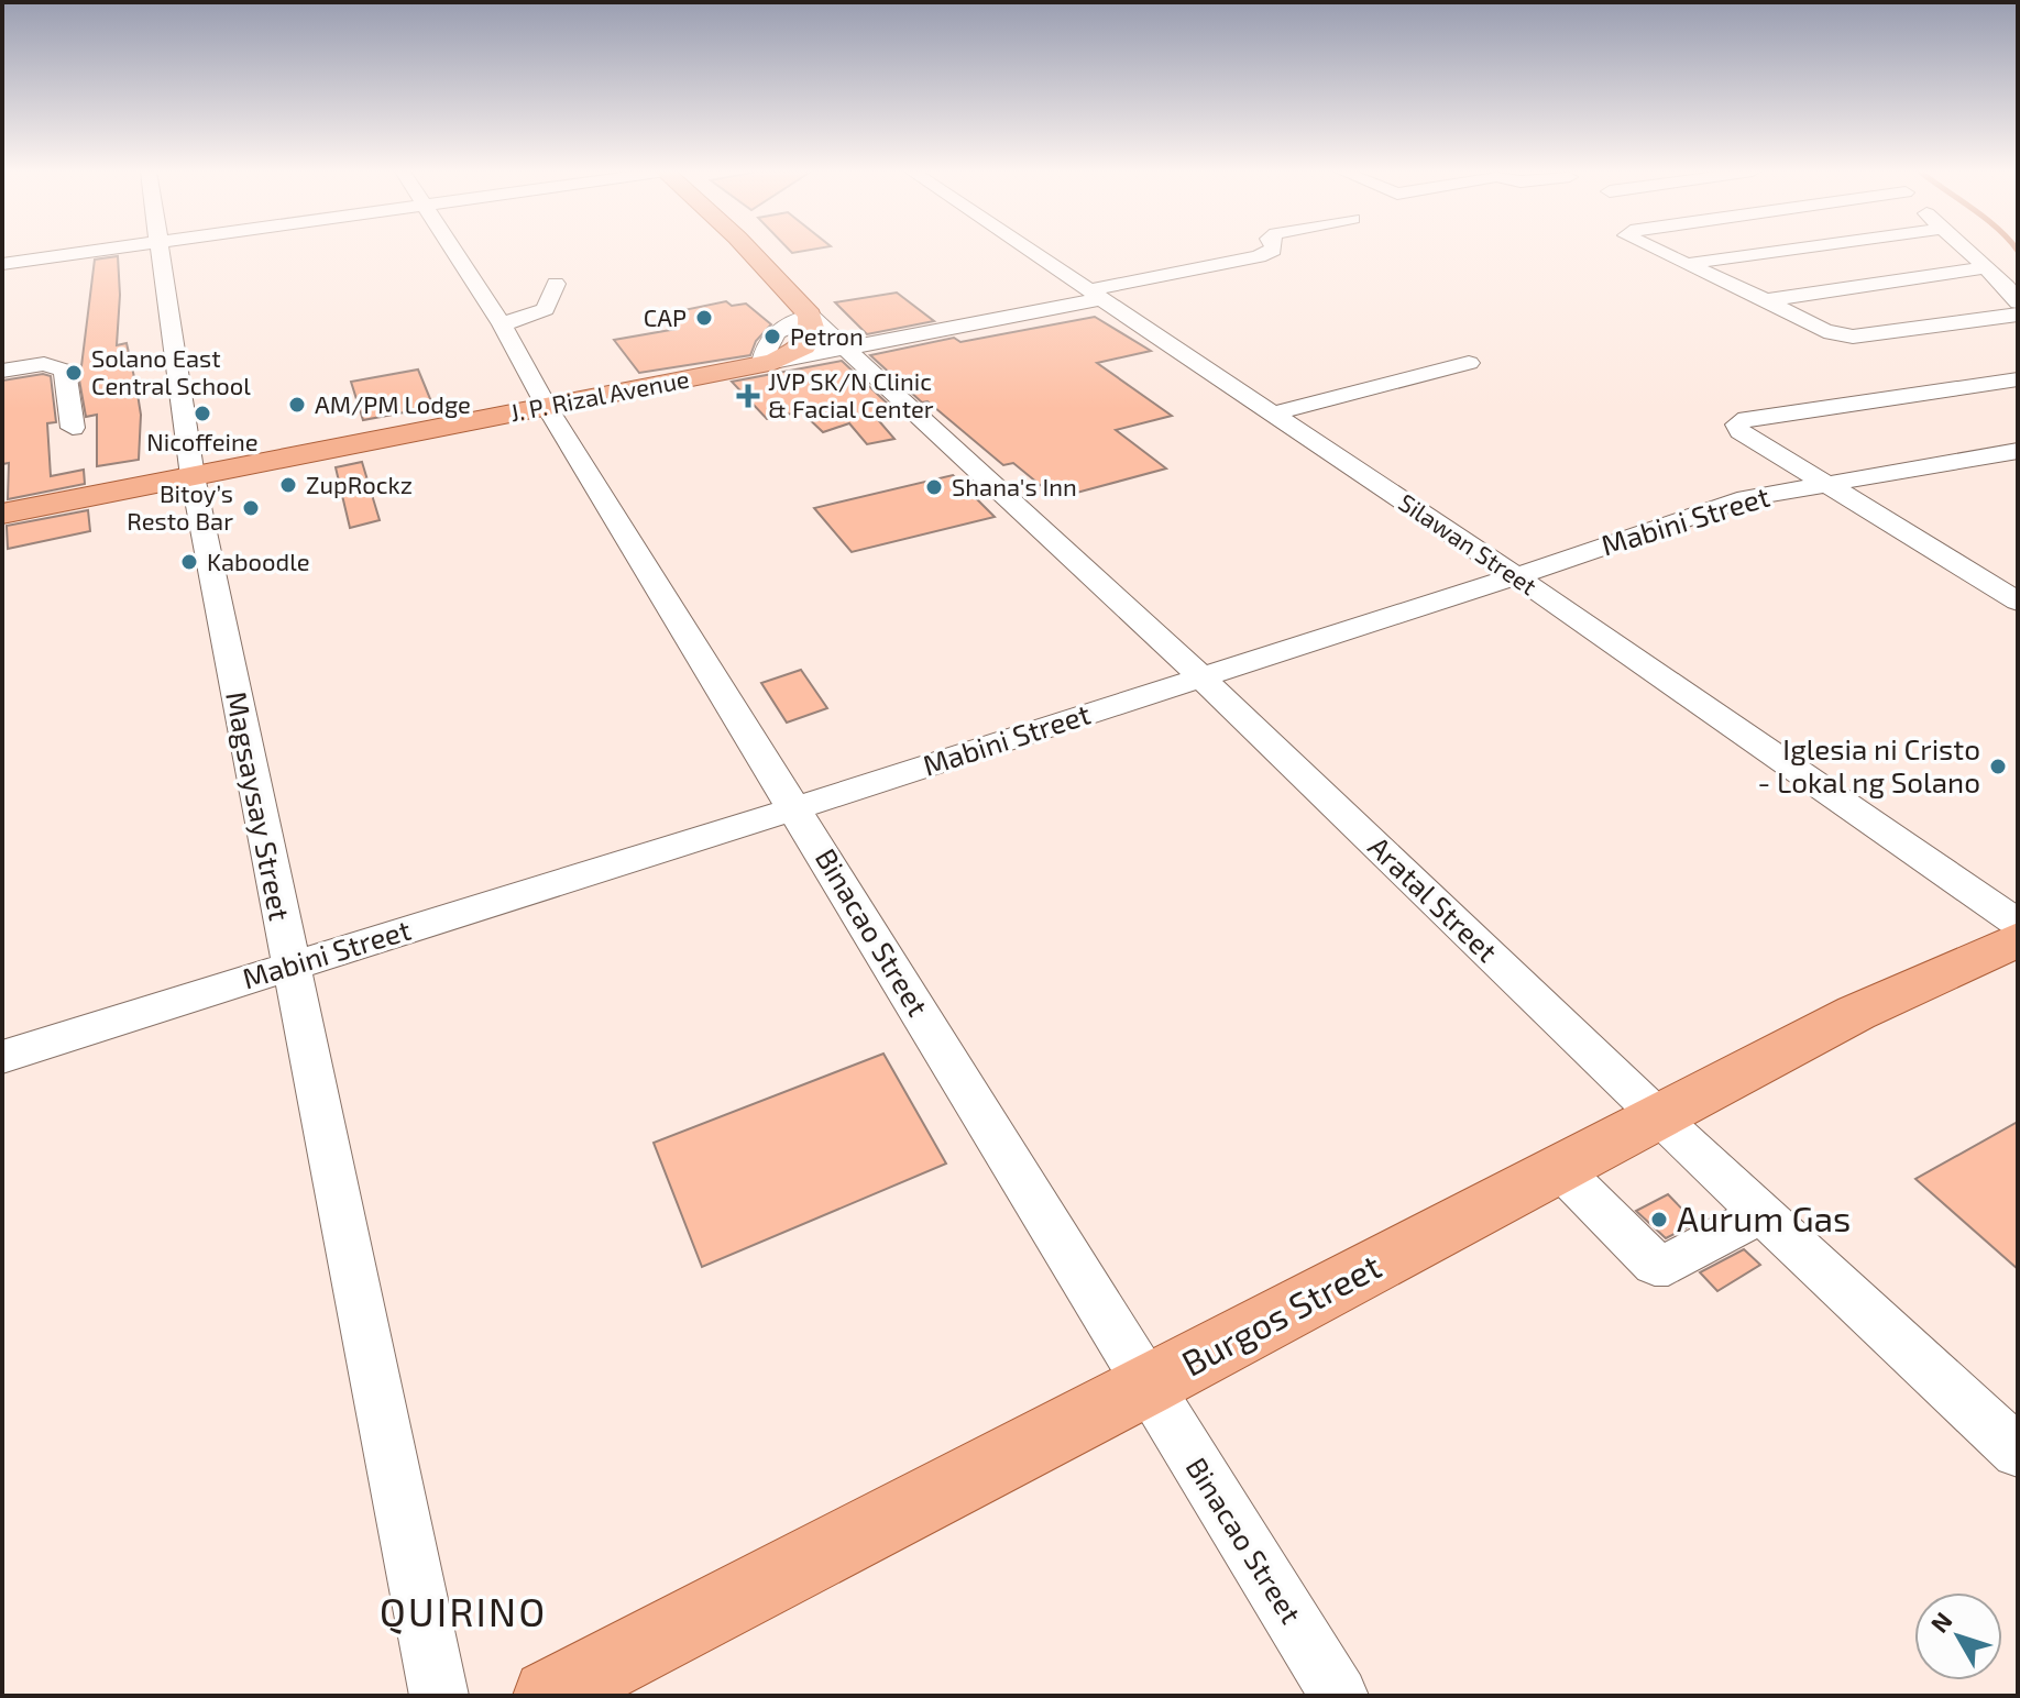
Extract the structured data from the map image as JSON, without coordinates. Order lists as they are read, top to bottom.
{
  "streets": {
    "main road": ["J. P. Rizal Avenue", "Burgos Street"],
    "street": [
      "Mabini Street",
      "Silawan Street",
      "Magsaysay Street",
      "Aratal Street",
      "Binacao Street"
    ]
  },
  "crossings": [
    ["J. P. Rizal Avenue", "Magsaysay Street"],
    ["J. P. Rizal Avenue", "Aratal Street"],
    ["J. P. Rizal Avenue", "Binacao Street"],
    ["Mabini Street", "Silawan Street"],
    ["Mabini Street", "Magsaysay Street"],
    ["Mabini Street", "Aratal Street"],
    ["Mabini Street", "Binacao Street"],
    ["Aratal Street", "Burgos Street"],
    ["Binacao Street", "Burgos Street"]
  ],
  "districts": ["QUIRINO"],
  "places": {
    "other": [
      "CAP",
      "Petron",
      "Solano East Central School",
      "AM/PM Lodge",
      "Nicoffeine",
      "ZupRockz",
      "Shana's Inn",
      "Bitoy’s Resto Bar",
      "Kaboodle",
      "Iglesia ni Cristo - Lokal ng Solano",
      "Aurum Gas"
    ],
    "health": ["JVP SK/N Clinic & Facial Center"]
  },
  "north": "top left"
}
